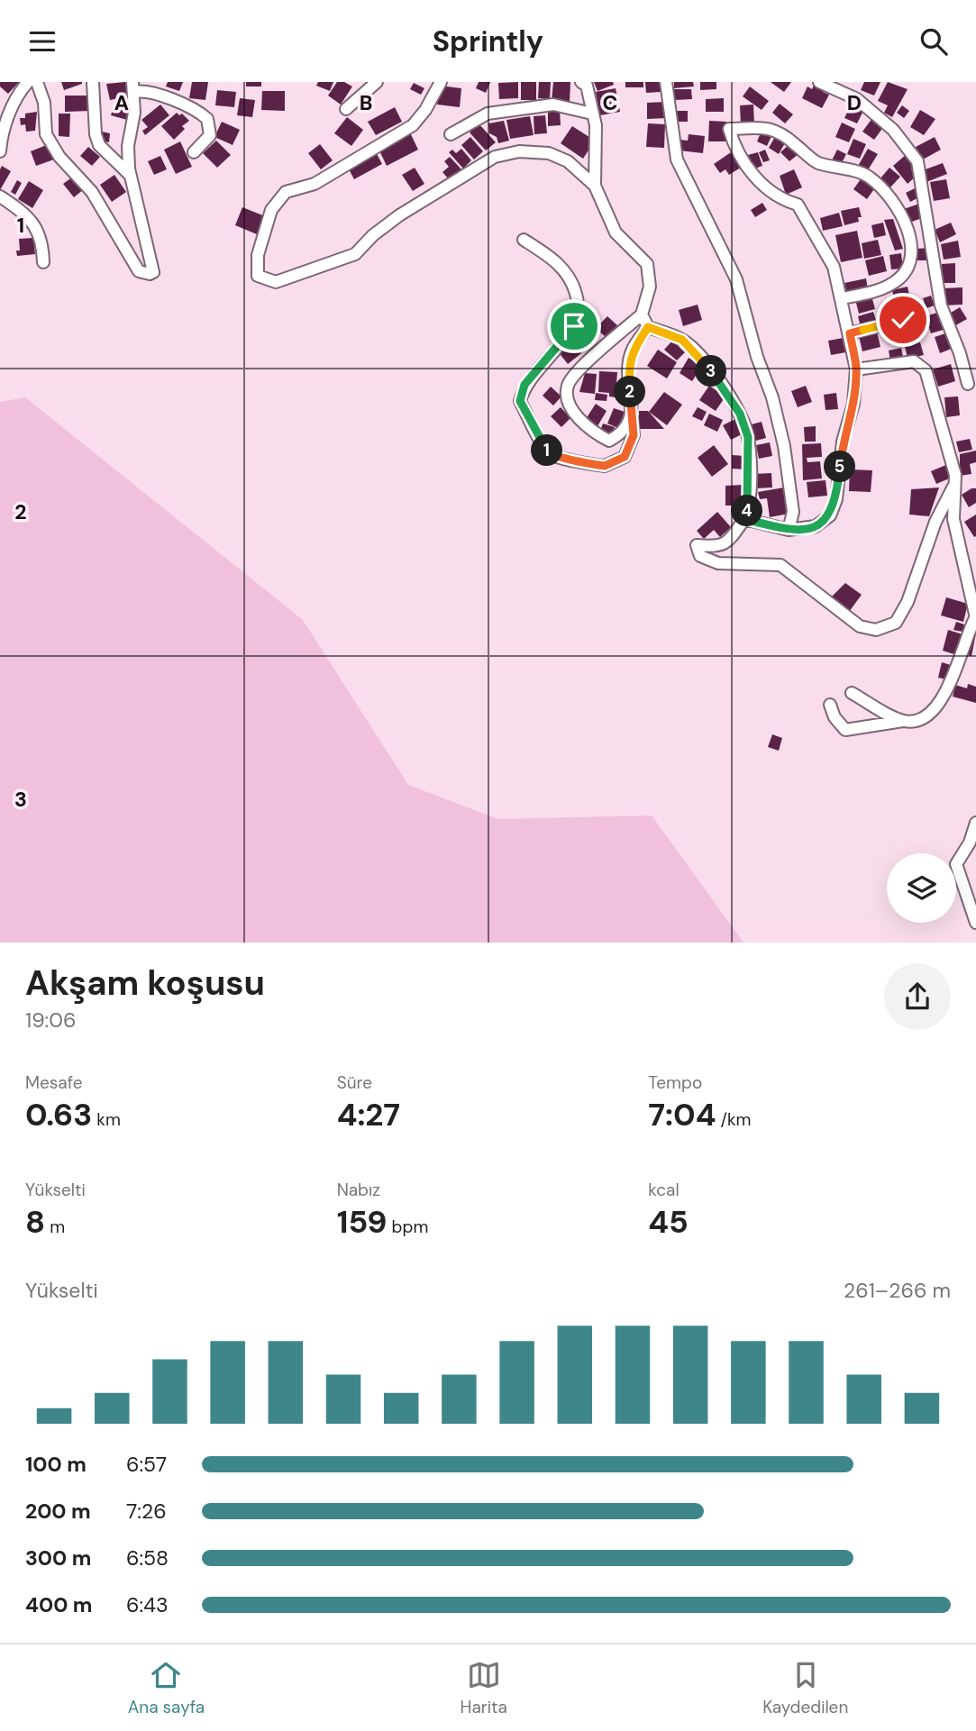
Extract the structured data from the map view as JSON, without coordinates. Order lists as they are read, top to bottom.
{
  "page": {
    "header": "Sprintly",
    "pins": [
      "3",
      "2",
      "1",
      "5",
      "4"
    ],
    "heading": ["Akşam koşusu", "19:06"],
    "stats": [
      ["Mesafe", "0.63 km"],
      ["Süre", "4:27"],
      ["Tempo", "7:04 /km"],
      ["Yükselti", "8 m"],
      ["Nabız", "159 bpm"],
      ["kcal", "45"]
    ],
    "chart": ["Yükselti", "261–266 m"],
    "list": [
      {
        "name": "100 m",
        "note": "6:57"
      },
      {
        "name": "200 m",
        "note": "7:26"
      },
      {
        "name": "300 m",
        "note": "6:58"
      },
      {
        "name": "400 m",
        "note": "6:43"
      }
    ],
    "tabs": ["Ana sayfa", "Harita", "Kaydedilen"]
  },
  "grid": {
    "columns": [
      "A",
      "B",
      "C",
      "D"
    ],
    "rows": ["1", "2", "3"]
  }
}
